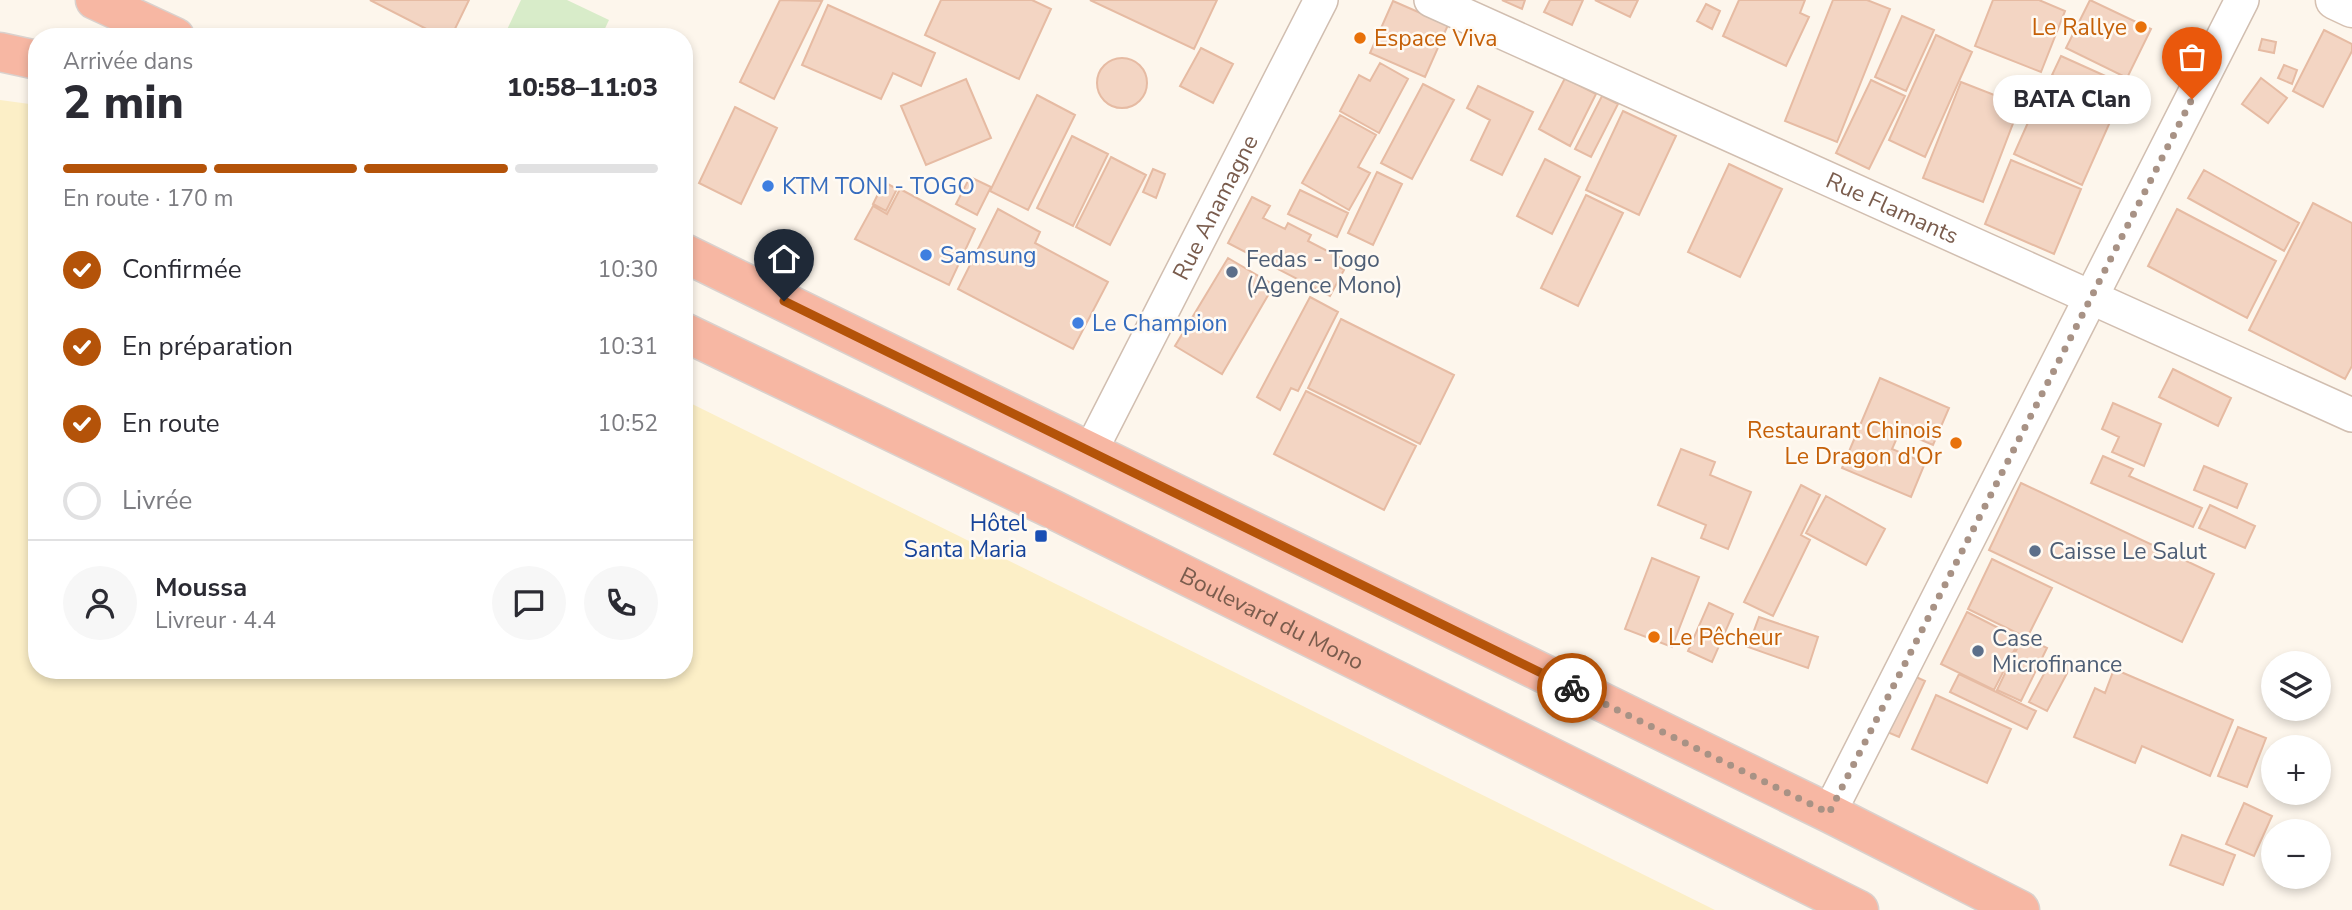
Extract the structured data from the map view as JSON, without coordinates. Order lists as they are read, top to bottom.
{
  "streets": {
    "highway": ["Boulevard du Mono"],
    "street": ["Rue Flamants", "Rue Anamagne"]
  },
  "places": {
    "other": [
      "Le Rallye",
      "Espace Viva",
      "BATA Clan",
      "KTM TONI - TOGO",
      "Samsung",
      "Fedas - Togo (Agence Mono)",
      "Le Champion",
      "Restaurant Chinois Le Dragon d'Or",
      "Caisse Le Salut",
      "Le Pêcheur",
      "Case Microfinance"
    ],
    "transit": ["Hôtel Santa Maria"]
  },
  "page": {
    "heading": ["2 min", "Arrivée dans", "10:58–11:03"],
    "panel": ["Moussa", "Livreur · 4.4"],
    "bubble": "BATA Clan",
    "bar": "En route · 170 m",
    "list": [
      ["Confirmée", "10:30"],
      ["En préparation", "10:31"],
      ["En route", "10:52"],
      "Livrée"
    ],
    "map_buttons": ["+", "−"]
  }
}
